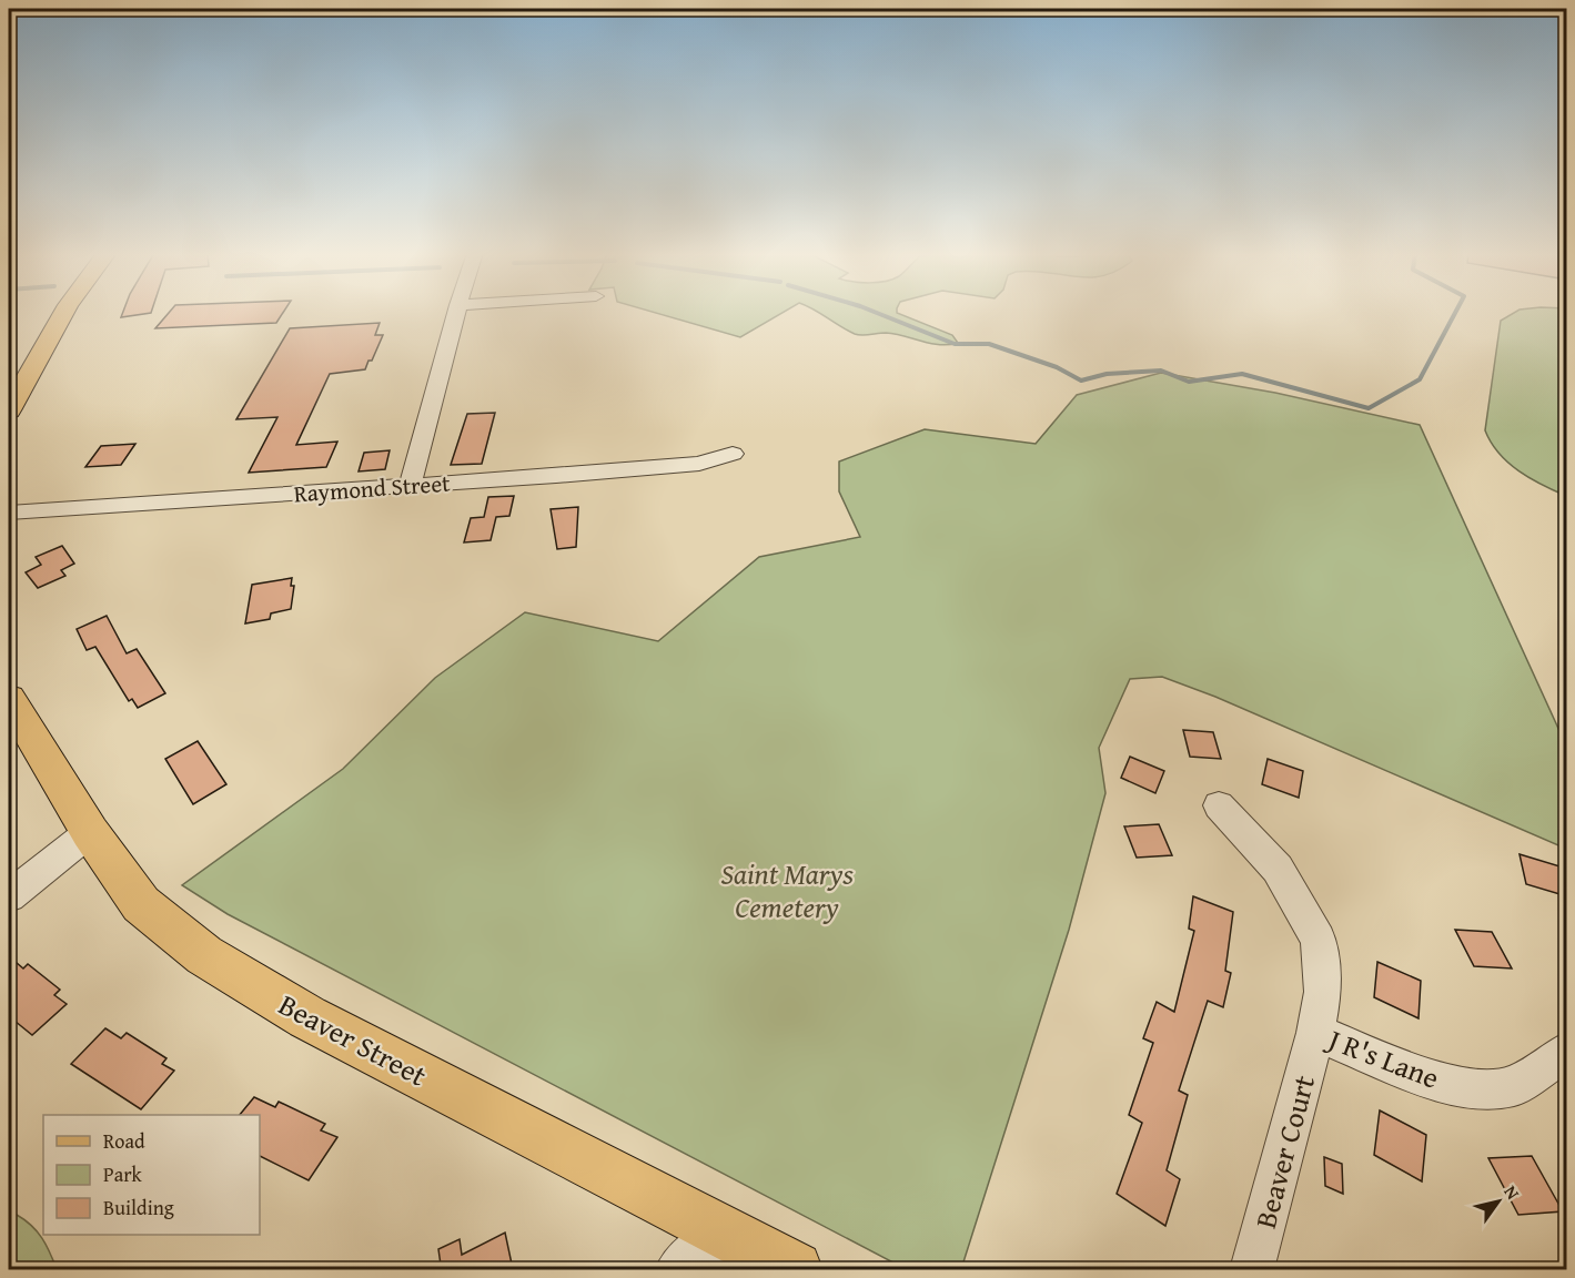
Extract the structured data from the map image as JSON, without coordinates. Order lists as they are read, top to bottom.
{
  "streets": {
    "main road": ["Beaver Street"],
    "street": ["Raymond Street", "J R's Lane", "Beaver Court"]
  },
  "crossings": [
    ["J R's Lane", "Beaver Court"]
  ],
  "parks": ["Saint Marys Cemetery"],
  "legend": ["Road", "Park", "Building"],
  "north": "top right"
}
